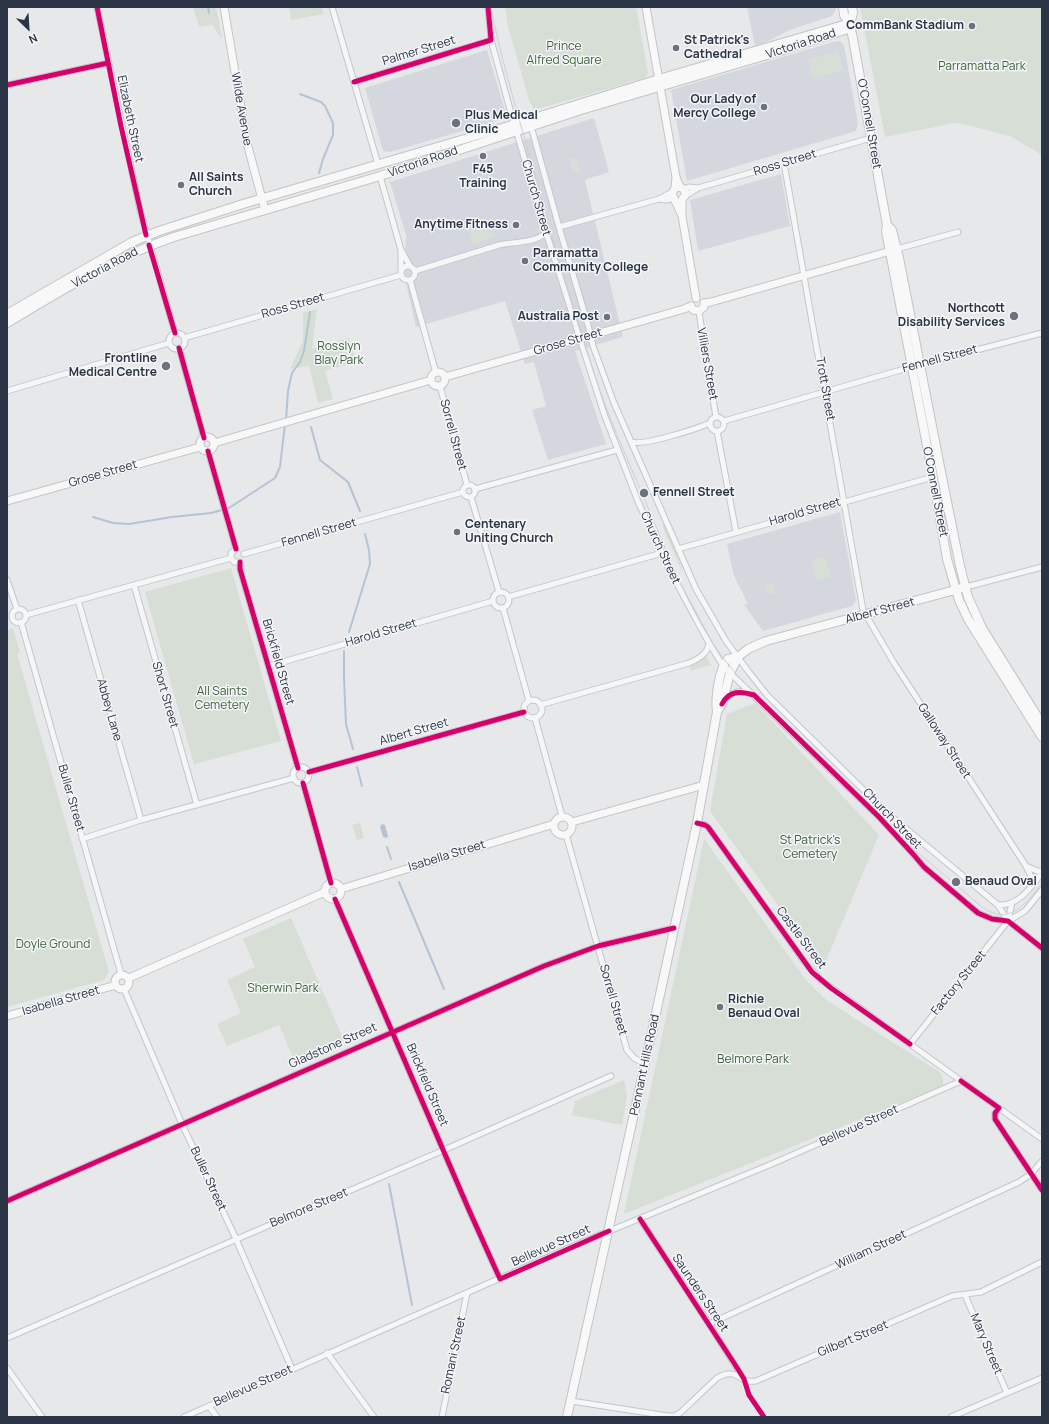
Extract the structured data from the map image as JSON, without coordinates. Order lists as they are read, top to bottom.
{
  "streets": {
    "main road": [
      "Victoria Road",
      "O'Connell Street",
      "Albert Street",
      "Pennant Hills Road"
    ],
    "street": [
      "Palmer Street",
      "Wilde Avenue",
      "Elizabeth Street",
      "Ross Street",
      "Church Street",
      "Grose Street",
      "Fennell Street",
      "Villiers Street",
      "Trott Street",
      "Sorrell Street",
      "Harold Street",
      "Brickfield Street",
      "Short Street",
      "Abbey Lane",
      "Galloway Street",
      "Buller Street",
      "Isabella Street",
      "Castle Street",
      "Factory Street",
      "Gladstone Street",
      "Bellevue Street",
      "Belmore Street",
      "William Street",
      "Saunders Street",
      "Gilbert Street",
      "Mary Street",
      "Romani Street"
    ]
  },
  "crossings": [
    ["Victoria Road", "Wilde Avenue"],
    ["Victoria Road", "Elizabeth Street"],
    ["Victoria Road", "O'Connell Street"],
    ["Victoria Road", "Church Street"],
    ["Palmer Street", "Church Street"],
    ["O'Connell Street", "Ross Street"],
    ["O'Connell Street", "Fennell Street"],
    ["O'Connell Street", "Harold Street"],
    ["O'Connell Street", "Albert Street"],
    ["Ross Street", "Church Street"],
    ["Ross Street", "Trott Street"],
    ["Church Street", "Grose Street"],
    ["Church Street", "Harold Street"],
    ["Church Street", "Albert Street"],
    ["Church Street", "Factory Street"],
    ["Church Street", "Pennant Hills Road"],
    ["Grose Street", "Villiers Street"],
    ["Grose Street", "Sorrell Street"],
    ["Fennell Street", "Villiers Street"],
    ["Fennell Street", "Trott Street"],
    ["Fennell Street", "Sorrell Street"],
    ["Fennell Street", "Brickfield Street"],
    ["Trott Street", "Harold Street"],
    ["Trott Street", "Albert Street"],
    ["Trott Street", "Galloway Street"],
    ["Sorrell Street", "Isabella Street"],
    ["Sorrell Street", "Gladstone Street"],
    ["Sorrell Street", "Pennant Hills Road"],
    ["Harold Street", "Brickfield Street"],
    ["Albert Street", "Brickfield Street"],
    ["Albert Street", "Galloway Street"],
    ["Albert Street", "Pennant Hills Road"],
    ["Brickfield Street", "Isabella Street"],
    ["Brickfield Street", "Gladstone Street"],
    ["Brickfield Street", "Bellevue Street"],
    ["Brickfield Street", "Belmore Street"],
    ["Buller Street", "Isabella Street"],
    ["Buller Street", "Gladstone Street"],
    ["Buller Street", "Bellevue Street"],
    ["Buller Street", "Belmore Street"],
    ["Castle Street", "Factory Street"],
    ["Castle Street", "Pennant Hills Road"],
    ["Castle Street", "Bellevue Street"],
    ["Gladstone Street", "Pennant Hills Road"],
    ["Pennant Hills Road", "Bellevue Street"],
    ["Bellevue Street", "Saunders Street"],
    ["Bellevue Street", "Romani Street"],
    ["William Street", "Saunders Street"],
    ["Saunders Street", "Gilbert Street"],
    ["Gilbert Street", "Mary Street"]
  ],
  "parks": [
    "Prince Alfred Square",
    "Parramatta Park",
    "Rosslyn Blay Park",
    "All Saints Cemetery",
    "St Patrick's Cemetery",
    "Doyle Ground",
    "Sherwin Park",
    "Belmore Park"
  ],
  "places": [
    "CommBank Stadium",
    "St Patrick's Cathedral",
    "Our Lady of Mercy College",
    "Plus Medical Clinic",
    "F45 Training",
    "All Saints Church",
    "Anytime Fitness",
    "Parramatta Community College",
    "Northcott Disability Services",
    "Australia Post",
    "Frontline Medical Centre",
    "Fennell Street",
    "Centenary Uniting Church",
    "Benaud Oval",
    "Richie Benaud Oval"
  ],
  "north": "bottom right"
}
